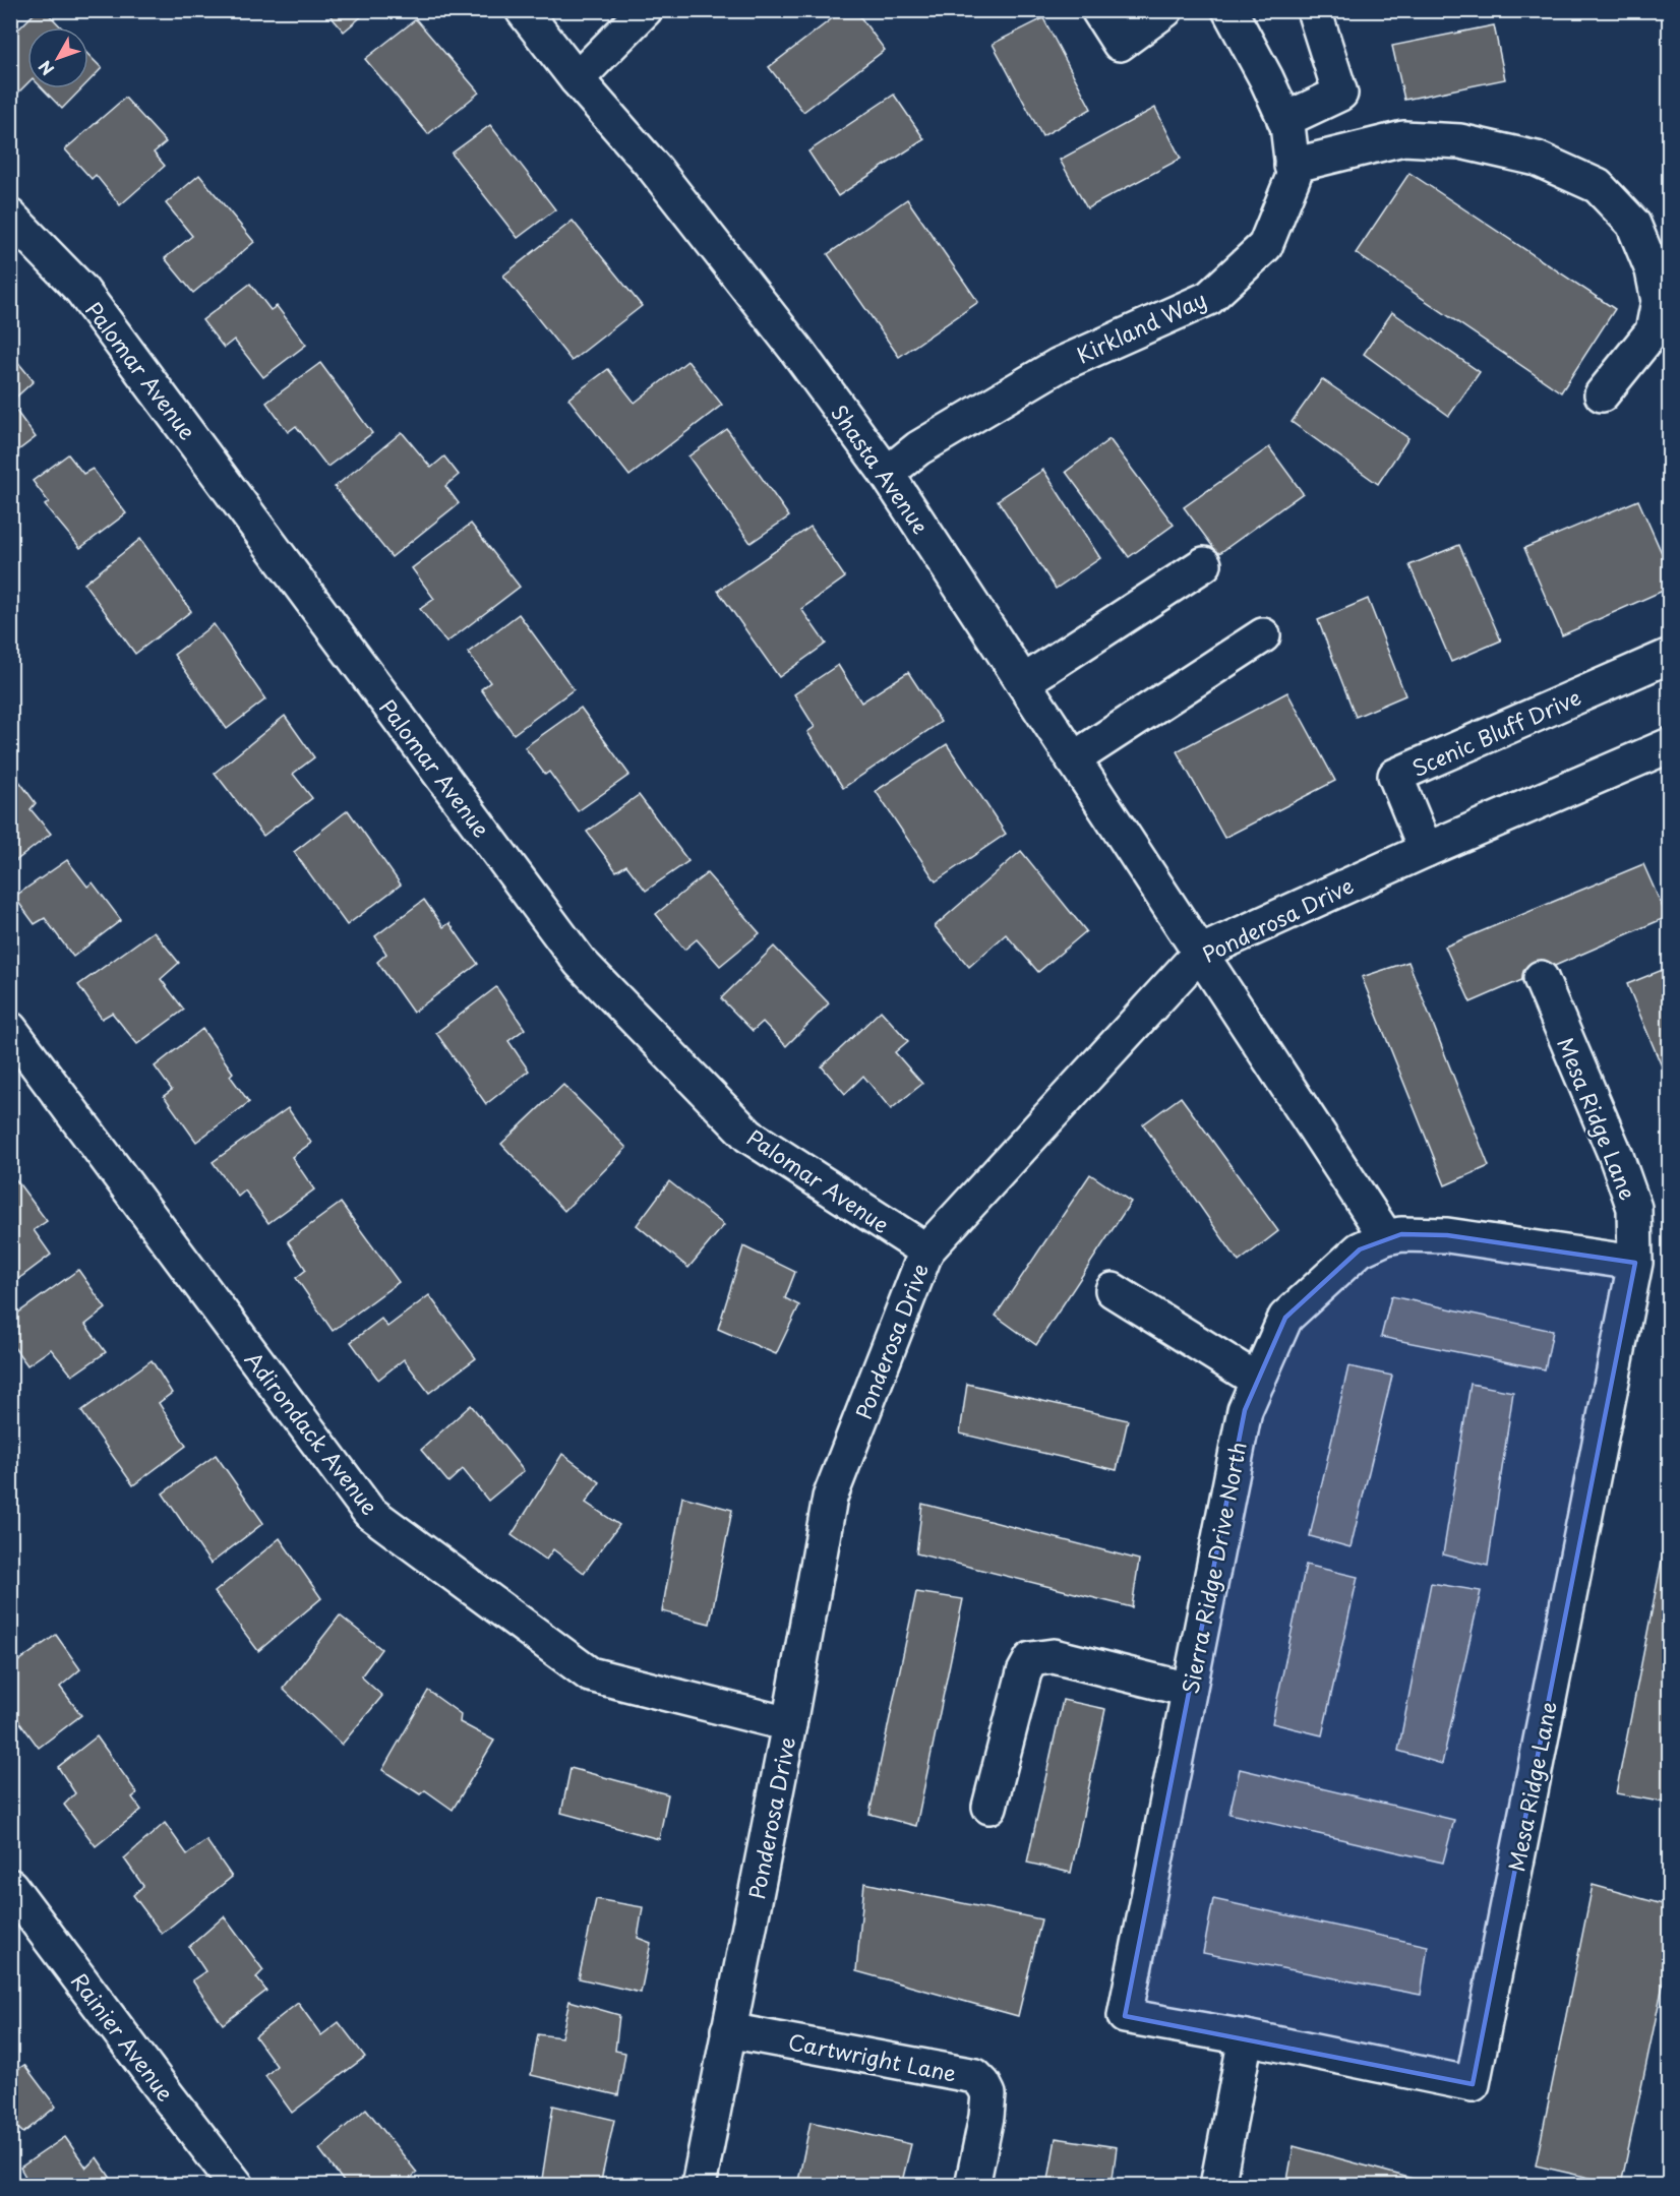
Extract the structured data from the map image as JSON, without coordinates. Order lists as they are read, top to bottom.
{
  "streets": {
    "street": [
      "Kirkland Way",
      "Palomar Avenue",
      "Shasta Avenue",
      "Scenic Bluff Drive",
      "Ponderosa Drive",
      "Mesa Ridge Lane",
      "Adirondack Avenue",
      "Sierra Ridge Drive North",
      "Rainier Avenue",
      "Cartwright Lane"
    ]
  },
  "crossings": [
    ["Kirkland Way", "Shasta Avenue"],
    ["Palomar Avenue", "Ponderosa Drive"],
    ["Shasta Avenue", "Ponderosa Drive"],
    ["Scenic Bluff Drive", "Ponderosa Drive"],
    ["Ponderosa Drive", "Adirondack Avenue"],
    ["Ponderosa Drive", "Cartwright Lane"],
    ["Mesa Ridge Lane", "Sierra Ridge Drive North"]
  ],
  "north": "bottom left"
}
